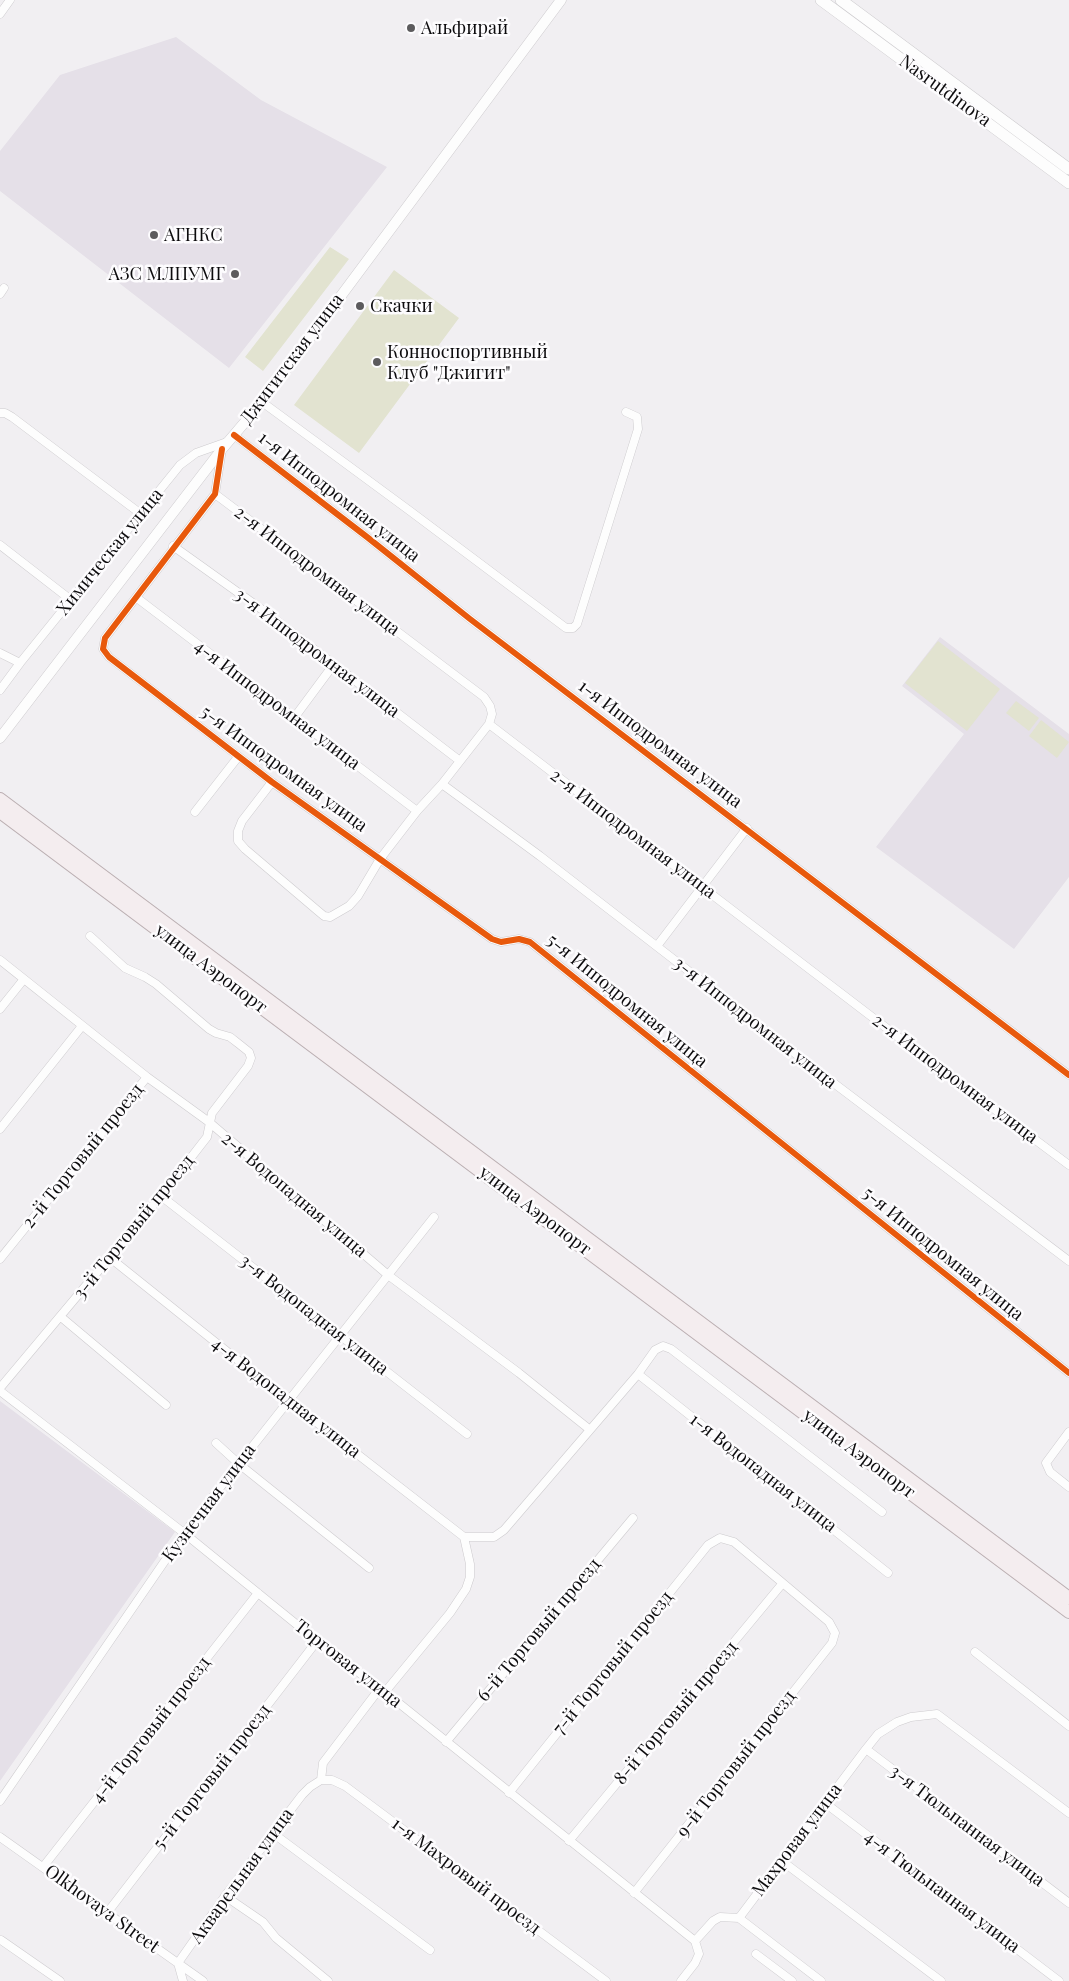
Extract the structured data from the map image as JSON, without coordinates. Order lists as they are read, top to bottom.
{
  "streets": {
    "main road": ["Nasrutdinova", "улица Аэропорт"],
    "street": [
      "Джигитская улица",
      "1-я Ипподромная улица",
      "Химическая улица",
      "2-я Ипподромная улица",
      "3-я Ипподромная улица",
      "4-я Ипподромная улица",
      "5-я Ипподромная улица",
      "2-й Торговый проезд",
      "2-я Водопадная улица",
      "3-й Торговый проезд",
      "3-я Водопадная улица",
      "4-я Водопадная улица",
      "1-я Водопадная улица",
      "Кузнечная улица",
      "6-й Торговый проезд",
      "7-й Торговый проезд",
      "Торговая улица",
      "8-й Торговый проезд",
      "4-й Торговый проезд",
      "9-й Торговый проезд",
      "5-й Торговый проезд",
      "3-я Тюльпанная улица",
      "Махровая улица",
      "Акварельная улица",
      "1-я Махровый проезд",
      "4-я Тюльпанная улица",
      "Olkhovaya Street"
    ]
  },
  "crossings": [
    ["Джигитская улица", "1-я Ипподромная улица"],
    ["Джигитская улица", "Химическая улица"],
    ["1-я Ипподромная улица", "Химическая улица"],
    ["4-я Ипподромная улица", "5-я Ипподромная улица"],
    ["2-й Торговый проезд", "2-я Водопадная улица"],
    ["2-я Водопадная улица", "3-й Торговый проезд"],
    ["2-я Водопадная улица", "Кузнечная улица"],
    ["3-й Торговый проезд", "3-я Водопадная улица"],
    ["3-й Торговый проезд", "4-я Водопадная улица"],
    ["3-й Торговый проезд", "Торговая улица"],
    ["3-я Водопадная улица", "Кузнечная улица"],
    ["4-я Водопадная улица", "Кузнечная улица"],
    ["Кузнечная улица", "Торговая улица"],
    ["6-й Торговый проезд", "Торговая улица"],
    ["7-й Торговый проезд", "Торговая улица"],
    ["7-й Торговый проезд", "8-й Торговый проезд"],
    ["7-й Торговый проезд", "9-й Торговый проезд"],
    ["Торговая улица", "8-й Торговый проезд"],
    ["Торговая улица", "4-й Торговый проезд"],
    ["Торговая улица", "9-й Торговый проезд"],
    ["Торговая улица", "5-й Торговый проезд"],
    ["8-й Торговый проезд", "9-й Торговый проезд"],
    ["4-й Торговый проезд", "Olkhovaya Street"],
    ["5-й Торговый проезд", "Olkhovaya Street"],
    ["3-я Тюльпанная улица", "Махровая улица"],
    ["Махровая улица", "4-я Тюльпанная улица"],
    ["Акварельная улица", "1-я Махровый проезд"],
    ["Акварельная улица", "Olkhovaya Street"]
  ],
  "places": [
    "Альфирай",
    "АГНКС",
    "АЗС МЛПУМГ",
    "Скачки",
    "Конноспортивный Клуб \"Джигит\""
  ]
}
